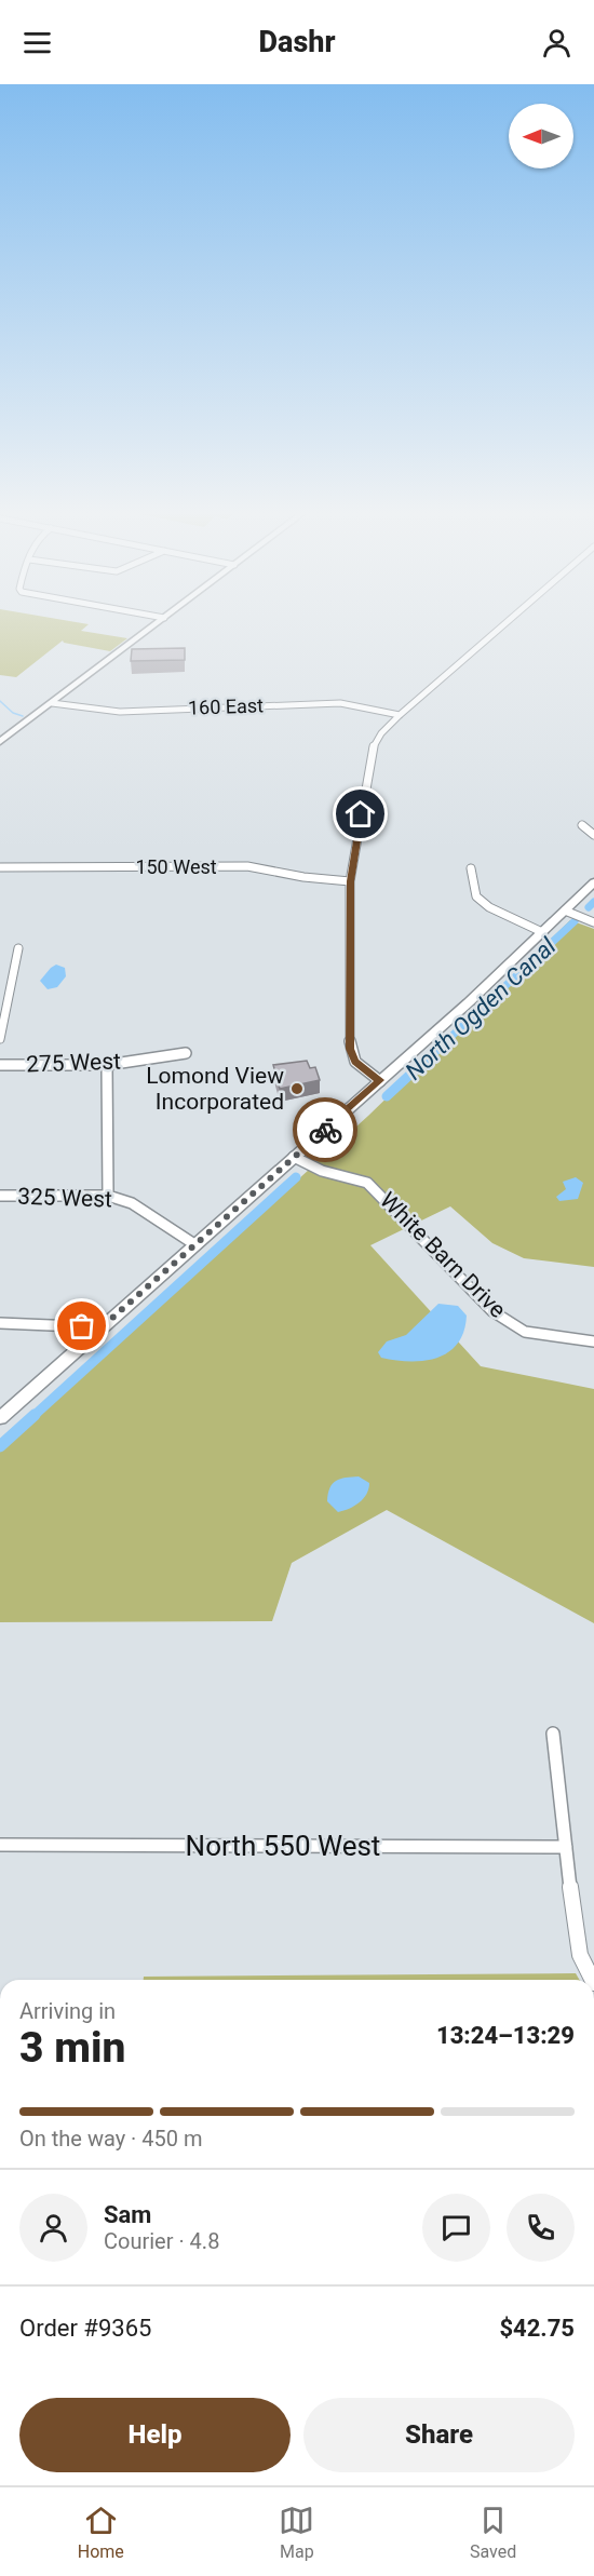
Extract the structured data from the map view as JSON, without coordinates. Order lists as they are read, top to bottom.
{
  "streets": {
    "street": [
      "160 East",
      "150 West",
      "275 West",
      "325 West",
      "White Barn Drive",
      "North 550 West"
    ]
  },
  "water": ["North Ogden Canal"],
  "places": ["Lomond View Incorporated"],
  "north": "left",
  "page": {
    "header": "Dashr",
    "heading": ["3 min", "Arriving in", "13:24–13:29"],
    "panel": [
      "Sam",
      "Courier · 4.8",
      "Order #9365",
      "$42.75"
    ],
    "bar": "On the way · 450 m",
    "buttons": ["Help", "Share"],
    "tabs": ["Home", "Map", "Saved"]
  }
}
